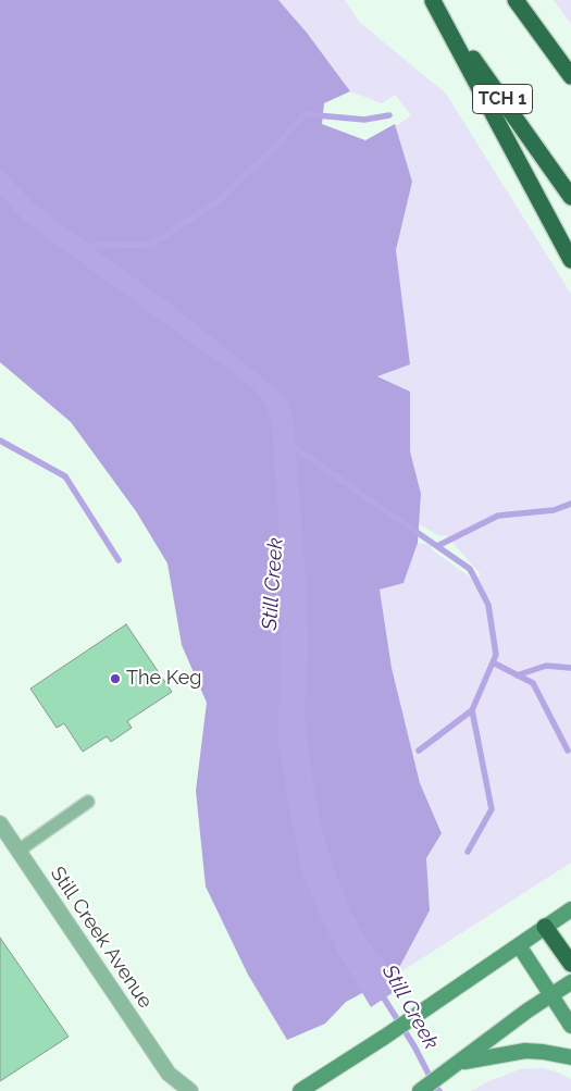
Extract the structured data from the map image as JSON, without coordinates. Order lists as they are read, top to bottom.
{
  "streets": {
    "highway": ["TCH 1"],
    "street": ["Still Creek Avenue"]
  },
  "water": ["Still Creek"],
  "places": ["The Keg"]
}
